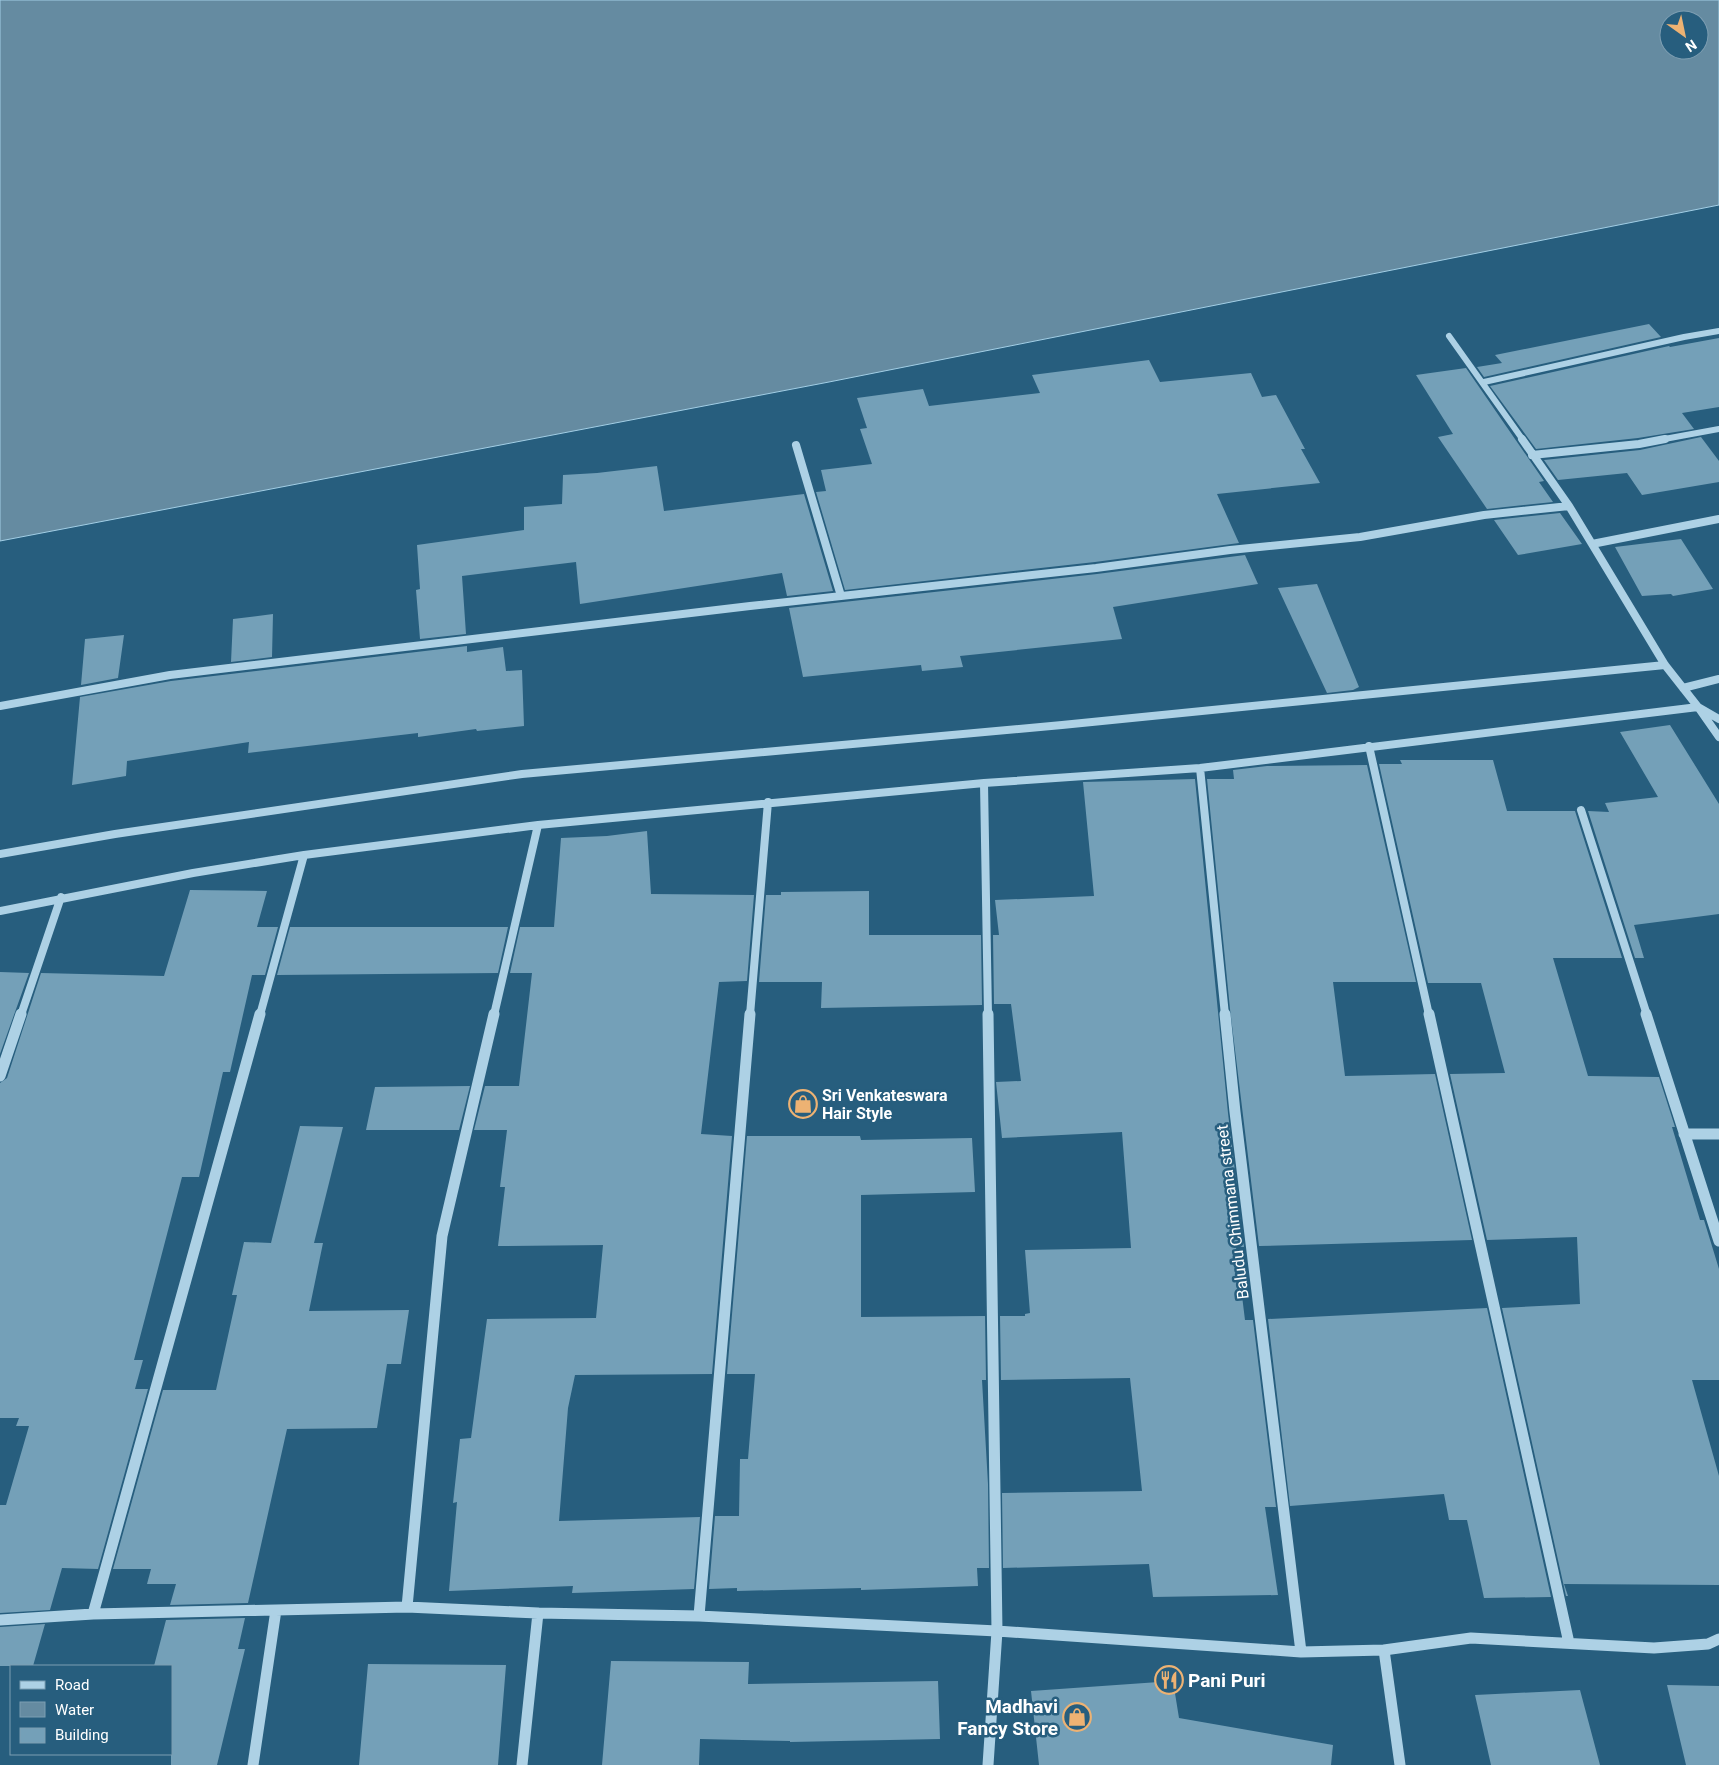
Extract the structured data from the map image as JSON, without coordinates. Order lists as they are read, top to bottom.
{
  "streets": {
    "street": ["Baludu Chimmana street"]
  },
  "places": {
    "shop": ["Sri Venkateswara Hair Style", "Madhavi Fancy Store"],
    "restaurant": ["Pani Puri"]
  },
  "legend": ["Road", "Water", "Building"],
  "north": "bottom right"
}
